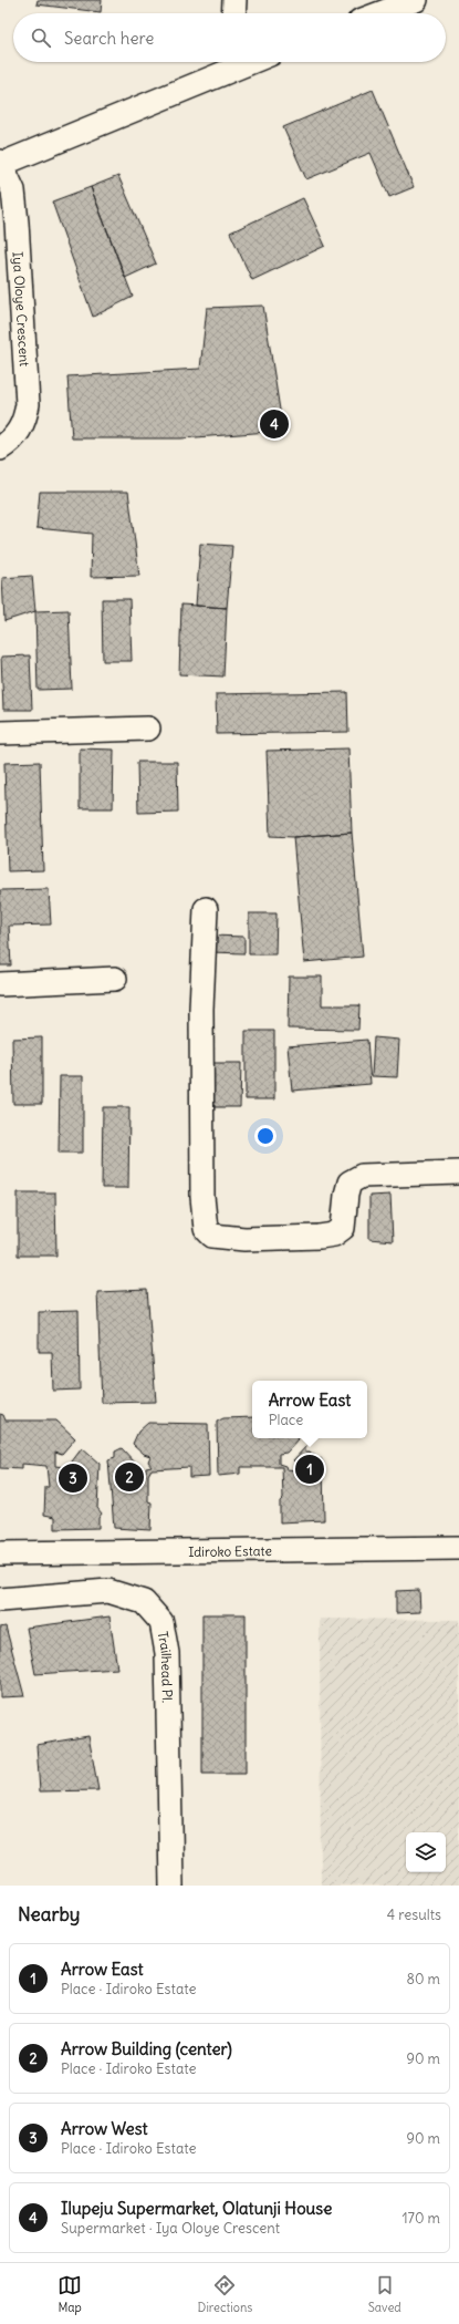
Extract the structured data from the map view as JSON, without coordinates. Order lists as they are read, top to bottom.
{
  "streets": {
    "street": ["Iya Oloye Crescent", "Idiroko Estate", "Trailhead Pl."]
  },
  "page": {
    "search": "Search here",
    "pins": [
      "4",
      "1",
      "2",
      "3"
    ],
    "popup": ["Arrow East", "Place"],
    "heading": ["Nearby", "4 results"],
    "list": [
      {
        "mark": "1",
        "name": "Arrow East",
        "note": "Place · Idiroko Estate",
        "value": "80 m"
      },
      {
        "mark": "2",
        "name": "Arrow Building (center)",
        "note": "Place · Idiroko Estate",
        "value": "90 m"
      },
      {
        "mark": "3",
        "name": "Arrow West",
        "note": "Place · Idiroko Estate",
        "value": "90 m"
      },
      {
        "mark": "4",
        "name": "Ilupeju Supermarket, Olatunji House",
        "note": "Supermarket · Iya Oloye Crescent",
        "value": "170 m"
      }
    ],
    "nav": ["Map", "Directions", "Saved"]
  }
}
